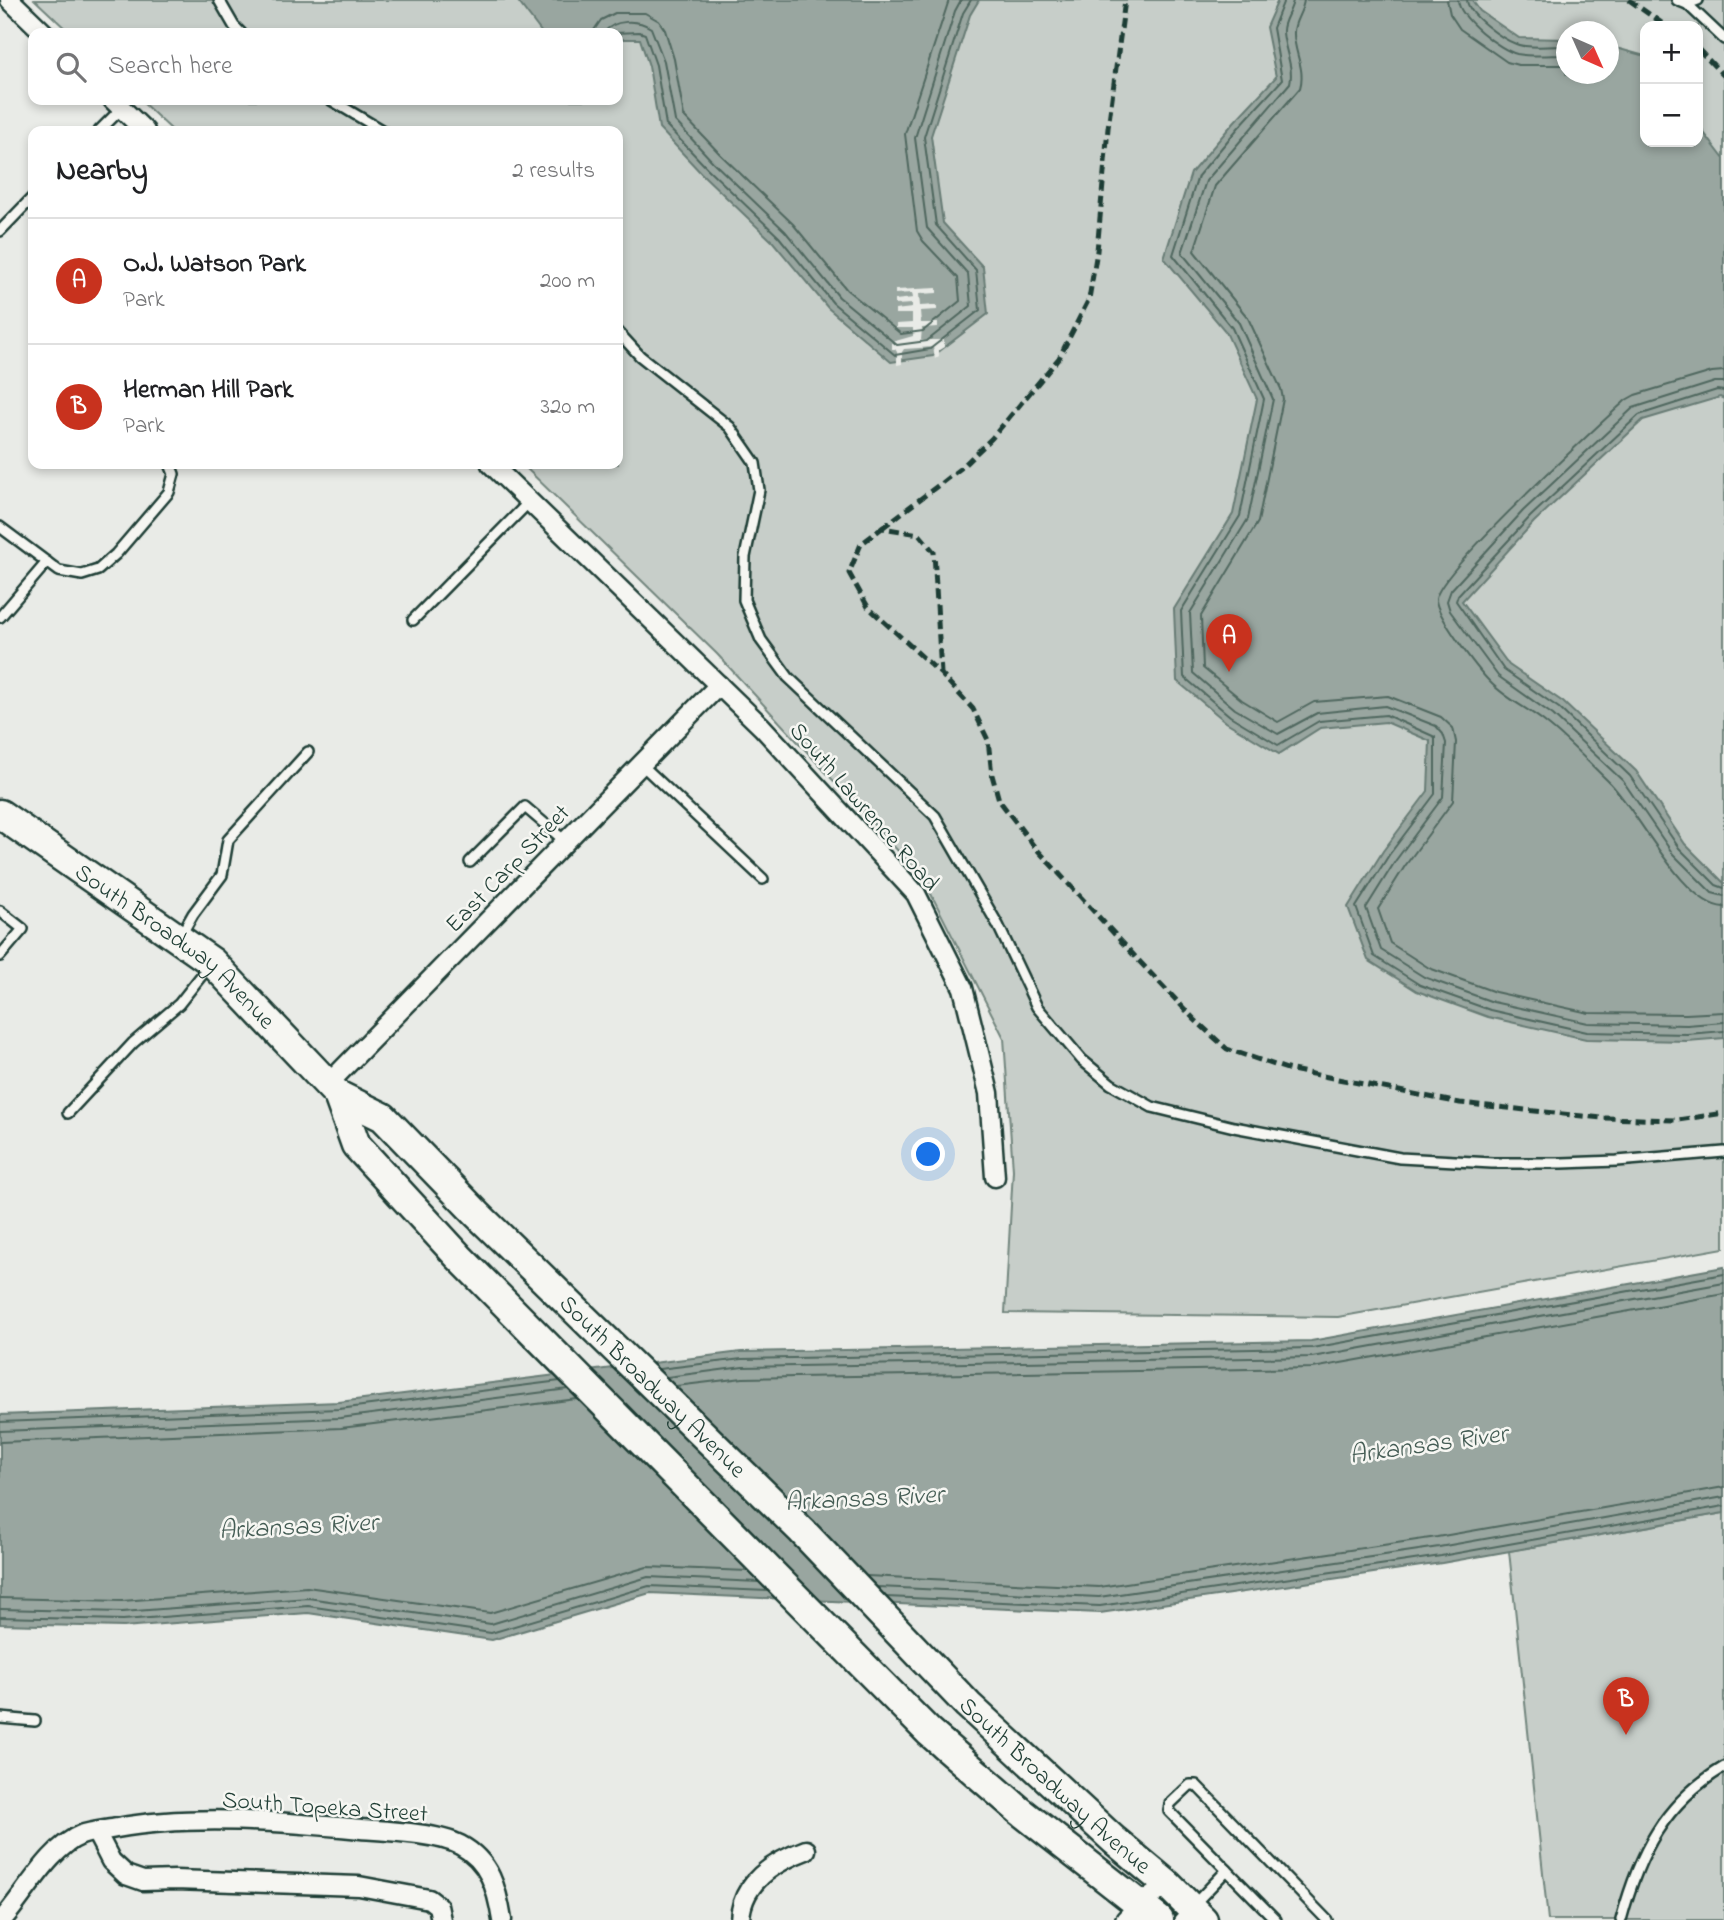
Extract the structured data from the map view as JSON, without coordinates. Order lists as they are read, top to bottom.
{
  "streets": {
    "main road": ["South Broadway Avenue"],
    "street": ["South Lawrence Road", "East Carp Street", "South Topeka Street"]
  },
  "crossings": [
    ["South Lawrence Road", "East Carp Street"],
    ["East Carp Street", "South Broadway Avenue"]
  ],
  "water": ["Arkansas River"],
  "north": "bottom right",
  "page": {
    "map_buttons": ["+", "−"],
    "search": "Search here",
    "heading": ["Nearby", "2 results"],
    "list": [
      {
        "mark": "A",
        "name": "O.J. Watson Park",
        "note": "Park",
        "value": "200 m"
      },
      {
        "mark": "B",
        "name": "Herman Hill Park",
        "note": "Park",
        "value": "320 m"
      }
    ],
    "pins": ["A", "B"]
  }
}
